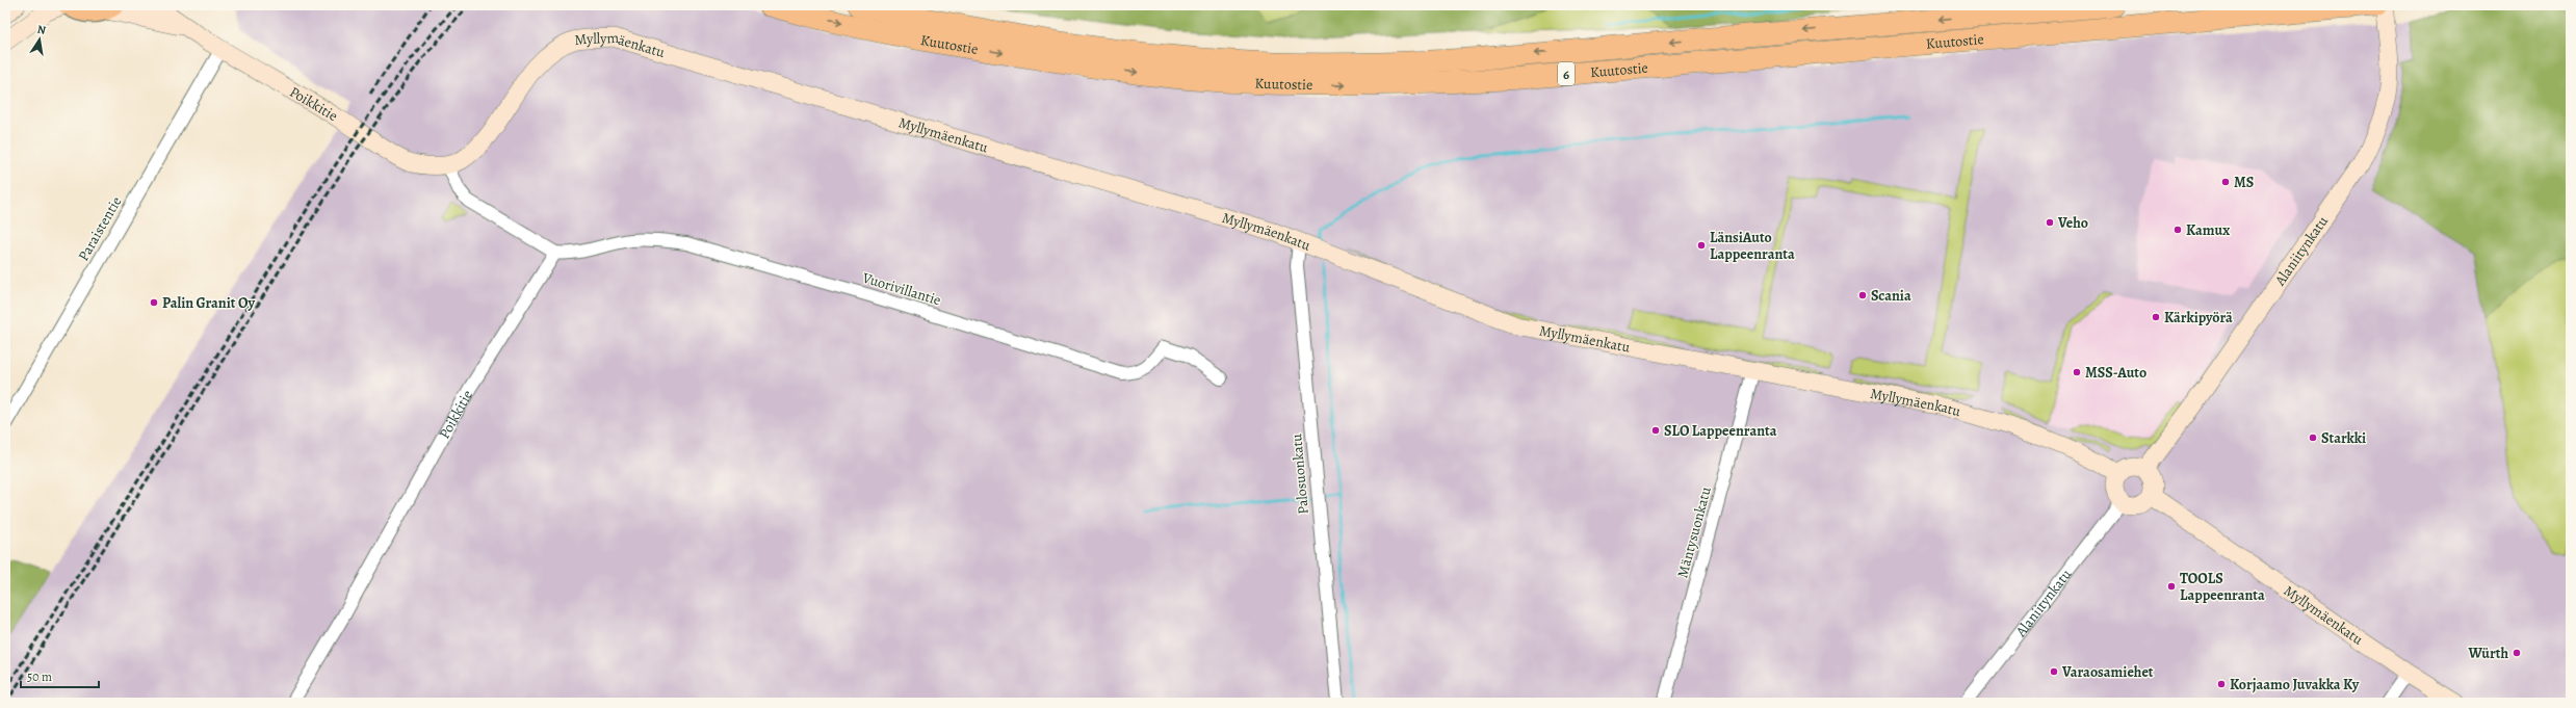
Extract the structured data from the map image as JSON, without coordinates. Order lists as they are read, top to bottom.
{
  "streets": {
    "highway": ["Kuutostie", "6"],
    "main road": ["Myllymäenkatu", "Poikkitie", "Alaniitynkatu"],
    "street": [
      "Paraistentie",
      "Vuorivillantie",
      "Palosuonkatu",
      "Mäntysuonkatu"
    ]
  },
  "crossings": [
    ["Kuutostie", "Alaniitynkatu"],
    ["Myllymäenkatu", "Poikkitie"],
    ["Myllymäenkatu", "Alaniitynkatu"],
    ["Myllymäenkatu", "Palosuonkatu"],
    ["Myllymäenkatu", "Mäntysuonkatu"],
    ["Poikkitie", "Paraistentie"],
    ["Poikkitie", "Vuorivillantie"]
  ],
  "places": [
    "MS",
    "Veho",
    "Kamux",
    "LänsiAuto Lappeenranta",
    "Scania",
    "Palin Granit Oy",
    "Kärkipyörä",
    "MSS-Auto",
    "SLO Lappeenranta",
    "Starkki",
    "TOOLS Lappeenranta",
    "Würth",
    "Varaosamiehet",
    "Korjaamo Juvakka Ky"
  ],
  "scale_bar": "50 m",
  "north": "top"
}
